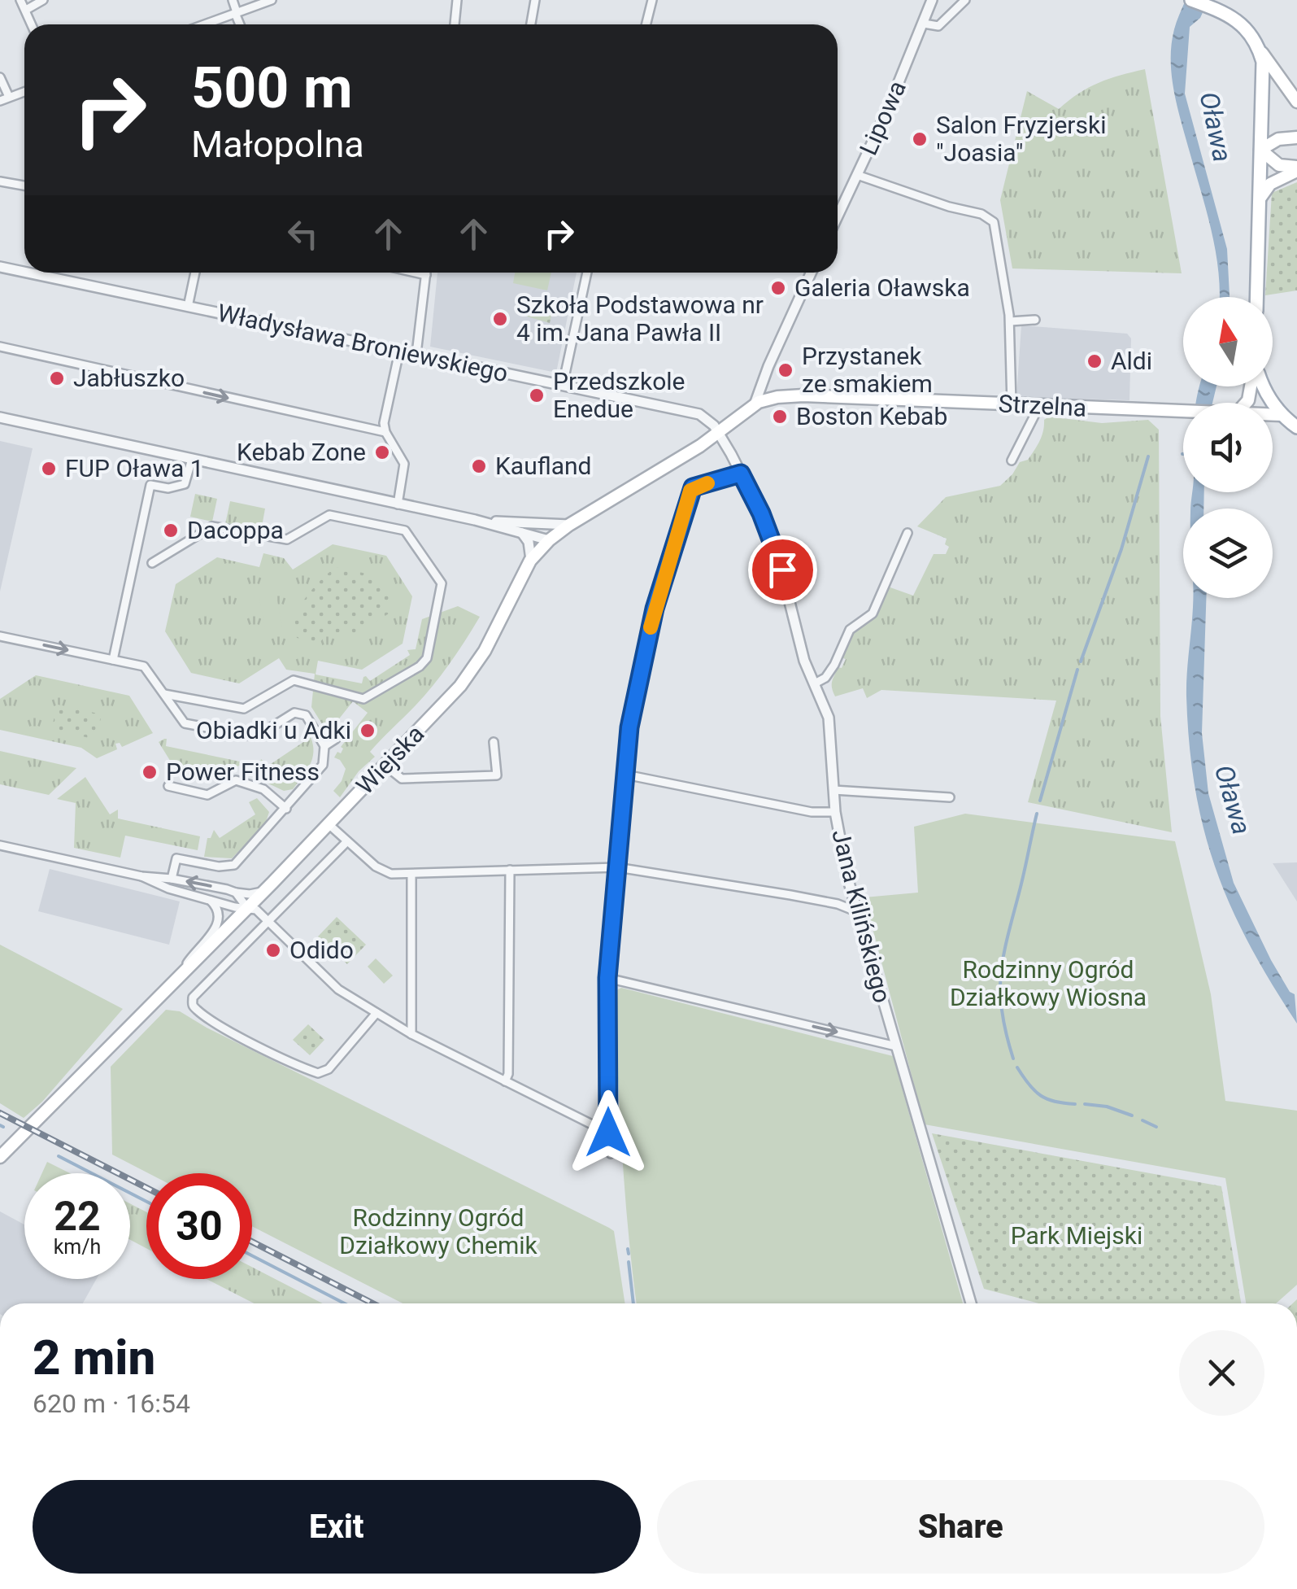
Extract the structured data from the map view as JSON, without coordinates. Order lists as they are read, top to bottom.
{
  "streets": {
    "main road": ["Strzelna", "Wiejska"],
    "street": ["Lipowa", "Władysława Broniewskiego", "Jana Kilińskiego"]
  },
  "crossings": [
    ["Władysława Broniewskiego", "Wiejska"],
    ["Władysława Broniewskiego", "Jana Kilińskiego"],
    ["Strzelna", "Wiejska"],
    ["Wiejska", "Jana Kilińskiego"]
  ],
  "water": ["Oława"],
  "parks": ["Rodzinny Ogród Działkowy Wiosna", "Rodzinny Ogród Działkowy Chemik", "Park Miejski"],
  "places": [
    "Salon Fryzjerski \"Joasia\"",
    "Galeria Oławska",
    "Szkoła Podstawowa nr 4 im. Jana Pawła II",
    "Aldi",
    "Przystanek ze smakiem",
    "Jabłuszko",
    "Przedszkole Enedue",
    "Boston Kebab",
    "Kebab Zone",
    "Kaufland",
    "FUP Oława 1",
    "Dacoppa",
    "Obiadki u Adki",
    "Power Fitness",
    "Odido"
  ],
  "north": "top",
  "page": {
    "turn": ["500 m", "Małopolna"],
    "speed": "22 km/h",
    "limit": "30",
    "heading": ["2 min", "620 m · 16:54"],
    "buttons": ["Exit", "Share"]
  }
}
